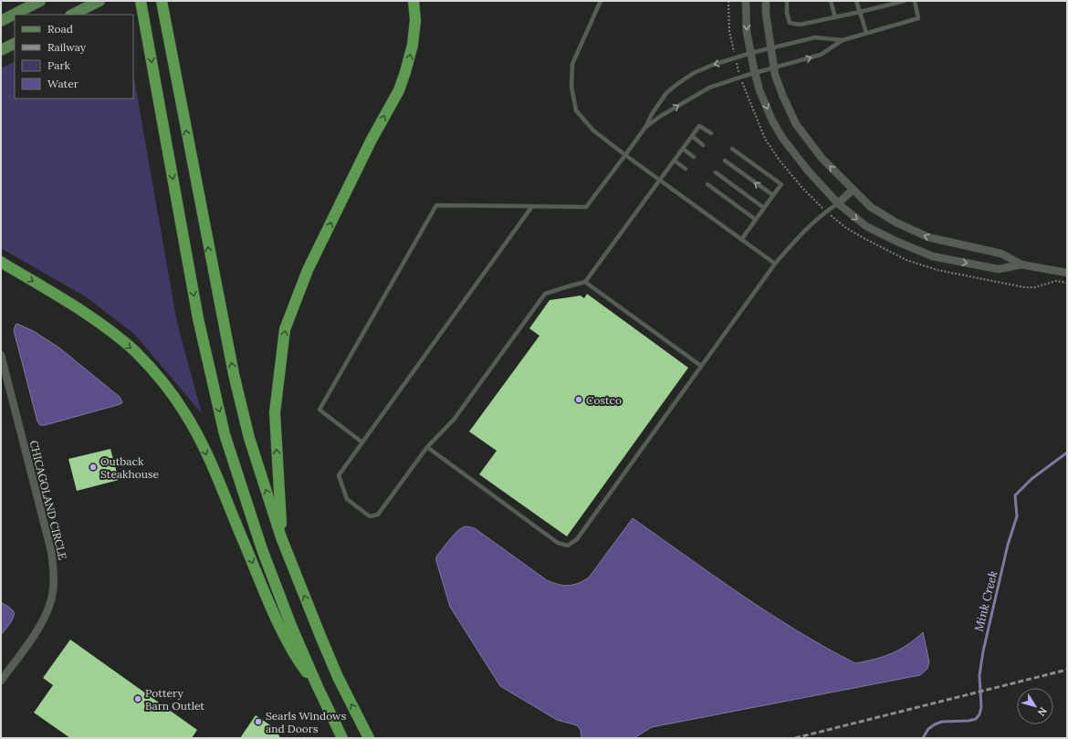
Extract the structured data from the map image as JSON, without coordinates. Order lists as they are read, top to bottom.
{
  "streets": {
    "street": ["CHICAGOLAND CIRCLE"]
  },
  "water": ["Mink Creek"],
  "places": [
    "Costco",
    "Outback Steakhouse",
    "Pottery Barn Outlet",
    "Searls Windows and Doors"
  ],
  "legend": [
    "Road",
    "Railway",
    "Park",
    "Water"
  ],
  "north": "bottom right"
}
